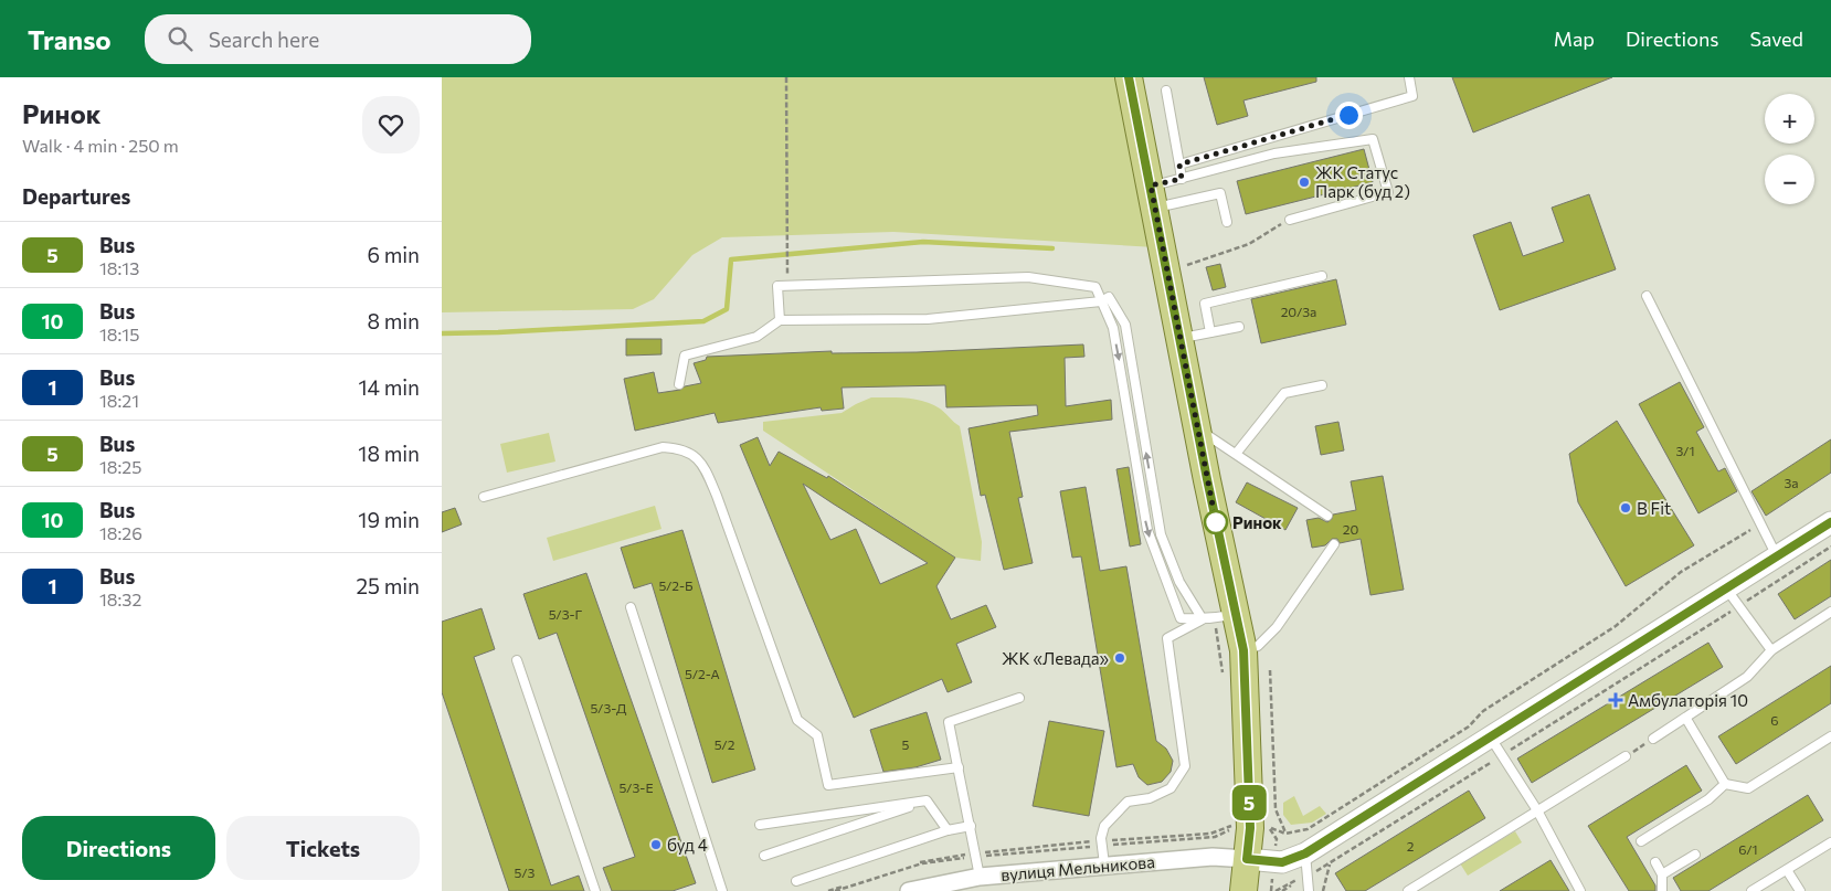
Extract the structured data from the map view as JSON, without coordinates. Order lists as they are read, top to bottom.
{
  "streets": {
    "street": ["вулиця Мельникова"]
  },
  "places": {
    "other": [
      "ЖК Статус Парк (буд 2)",
      "B Fit",
      "Ринок",
      "ЖК «Левада»",
      "буд 4"
    ],
    "health": ["Амбулаторія 10"]
  },
  "lines": ["bus line 5"],
  "house_numbers": [
    "20/3а",
    "3/1",
    "3а",
    "20",
    "5/2-Б",
    "5/3-Г",
    "5/2-А",
    "5/3-Д",
    "6",
    "5/2",
    "5",
    "5/3-Е",
    "2",
    "6/1",
    "5/3"
  ],
  "page": {
    "header": "Transo",
    "search": "Search here",
    "nav": ["Map", "Directions", "Saved"],
    "heading": [
      ["Ринок", "Walk · 4 min · 250 m"],
      "Departures"
    ],
    "on_map": "5",
    "map_buttons": ["+", "−"],
    "list": [
      {
        "mark": "5",
        "name": "Bus",
        "note": "18:13",
        "value": "6 min"
      },
      {
        "mark": "10",
        "name": "Bus",
        "note": "18:15",
        "value": "8 min"
      },
      {
        "mark": "1",
        "name": "Bus",
        "note": "18:21",
        "value": "14 min"
      },
      {
        "mark": "5",
        "name": "Bus",
        "note": "18:25",
        "value": "18 min"
      },
      {
        "mark": "10",
        "name": "Bus",
        "note": "18:26",
        "value": "19 min"
      },
      {
        "mark": "1",
        "name": "Bus",
        "note": "18:32",
        "value": "25 min"
      }
    ],
    "buttons": ["Directions", "Tickets"]
  }
}
